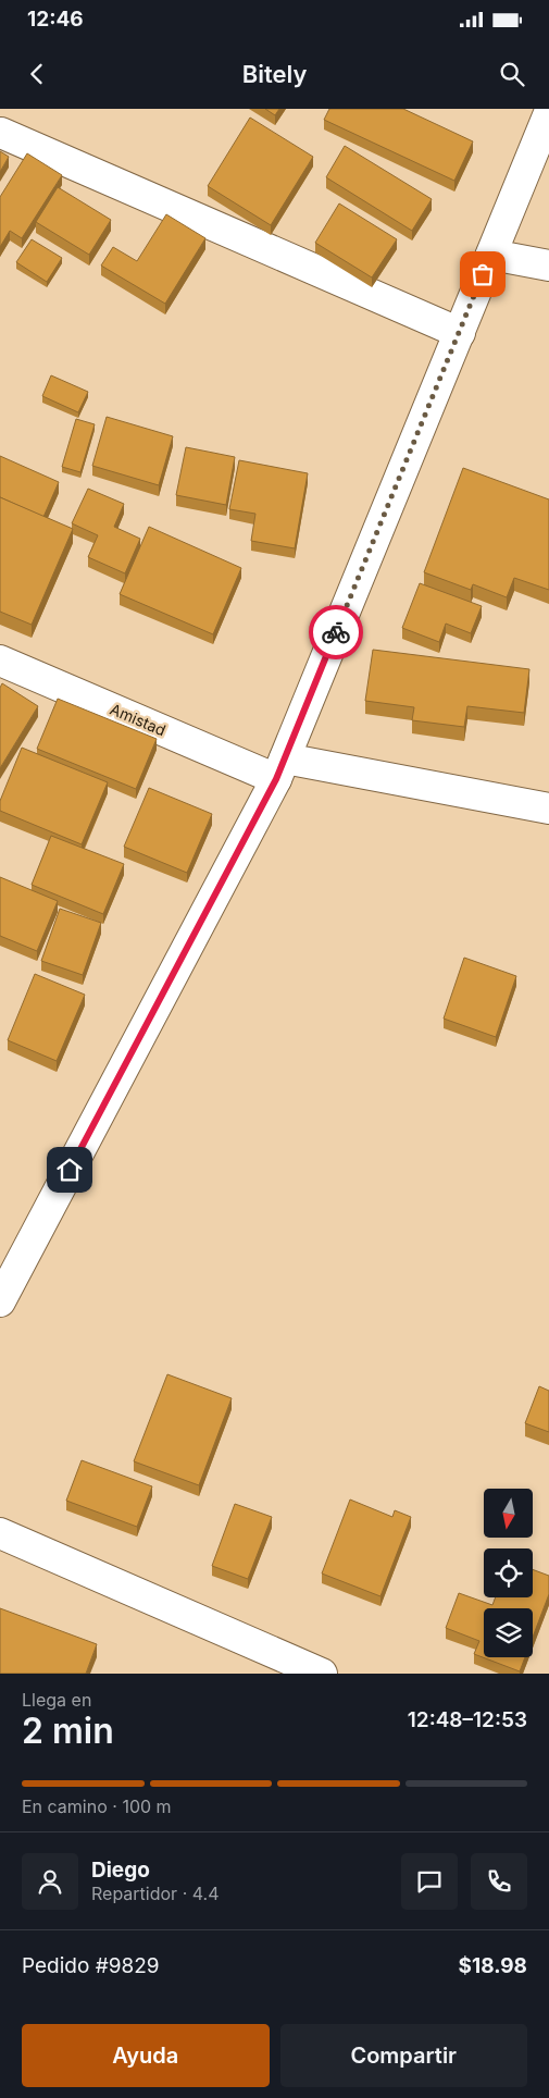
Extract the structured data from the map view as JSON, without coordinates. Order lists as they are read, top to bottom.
{
  "streets": {
    "street": ["Amistad"]
  },
  "north": "bottom",
  "page": {
    "status": "12:46",
    "header": "Bitely",
    "heading": ["2 min", "Llega en", "12:48–12:53"],
    "panel": [
      "Diego",
      "Repartidor · 4.4",
      "Pedido #9829",
      "$18.98"
    ],
    "bar": "En camino · 100 m",
    "buttons": ["Ayuda", "Compartir"]
  }
}
